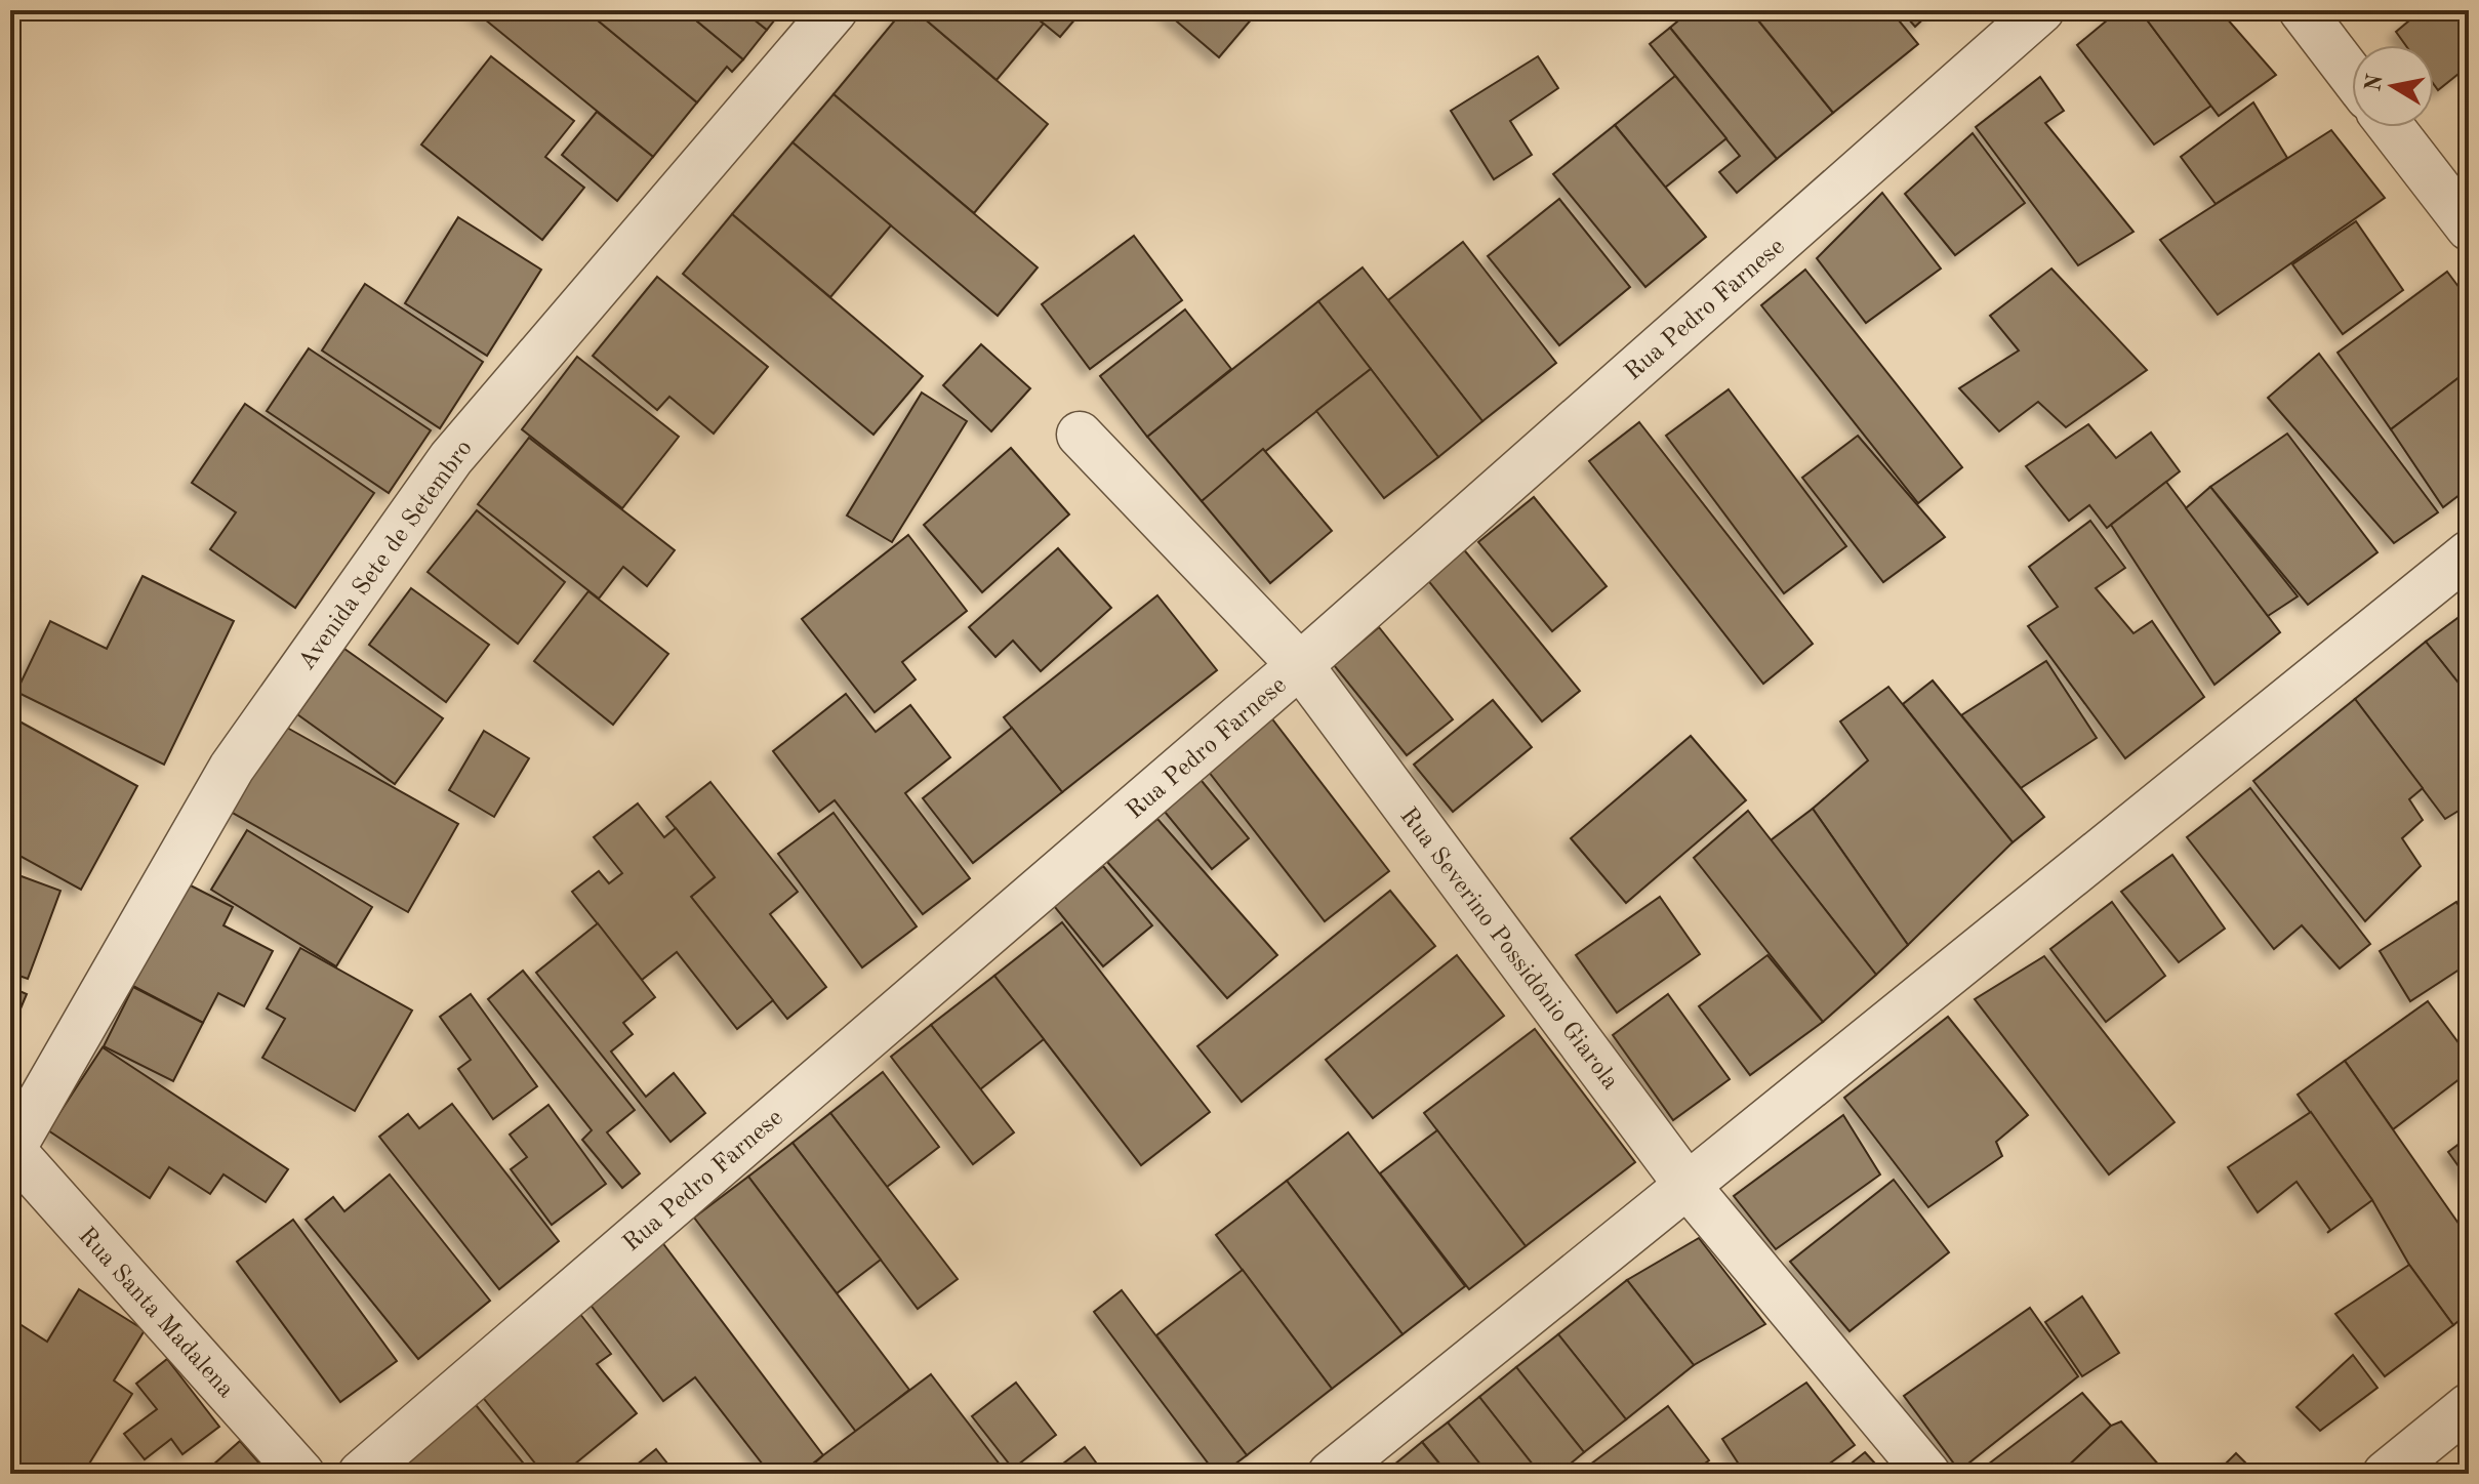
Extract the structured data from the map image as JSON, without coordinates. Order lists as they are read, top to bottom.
{
  "streets": {
    "street": [
      "Rua Pedro Farnese",
      "Avenida Sete de Setembro",
      "Rua Severino Possidônio Giarola",
      "Rua Santa Madalena"
    ]
  },
  "crossings": [
    ["Rua Pedro Farnese", "Rua Severino Possidônio Giarola"],
    ["Avenida Sete de Setembro", "Rua Santa Madalena"]
  ],
  "north": "left"
}
